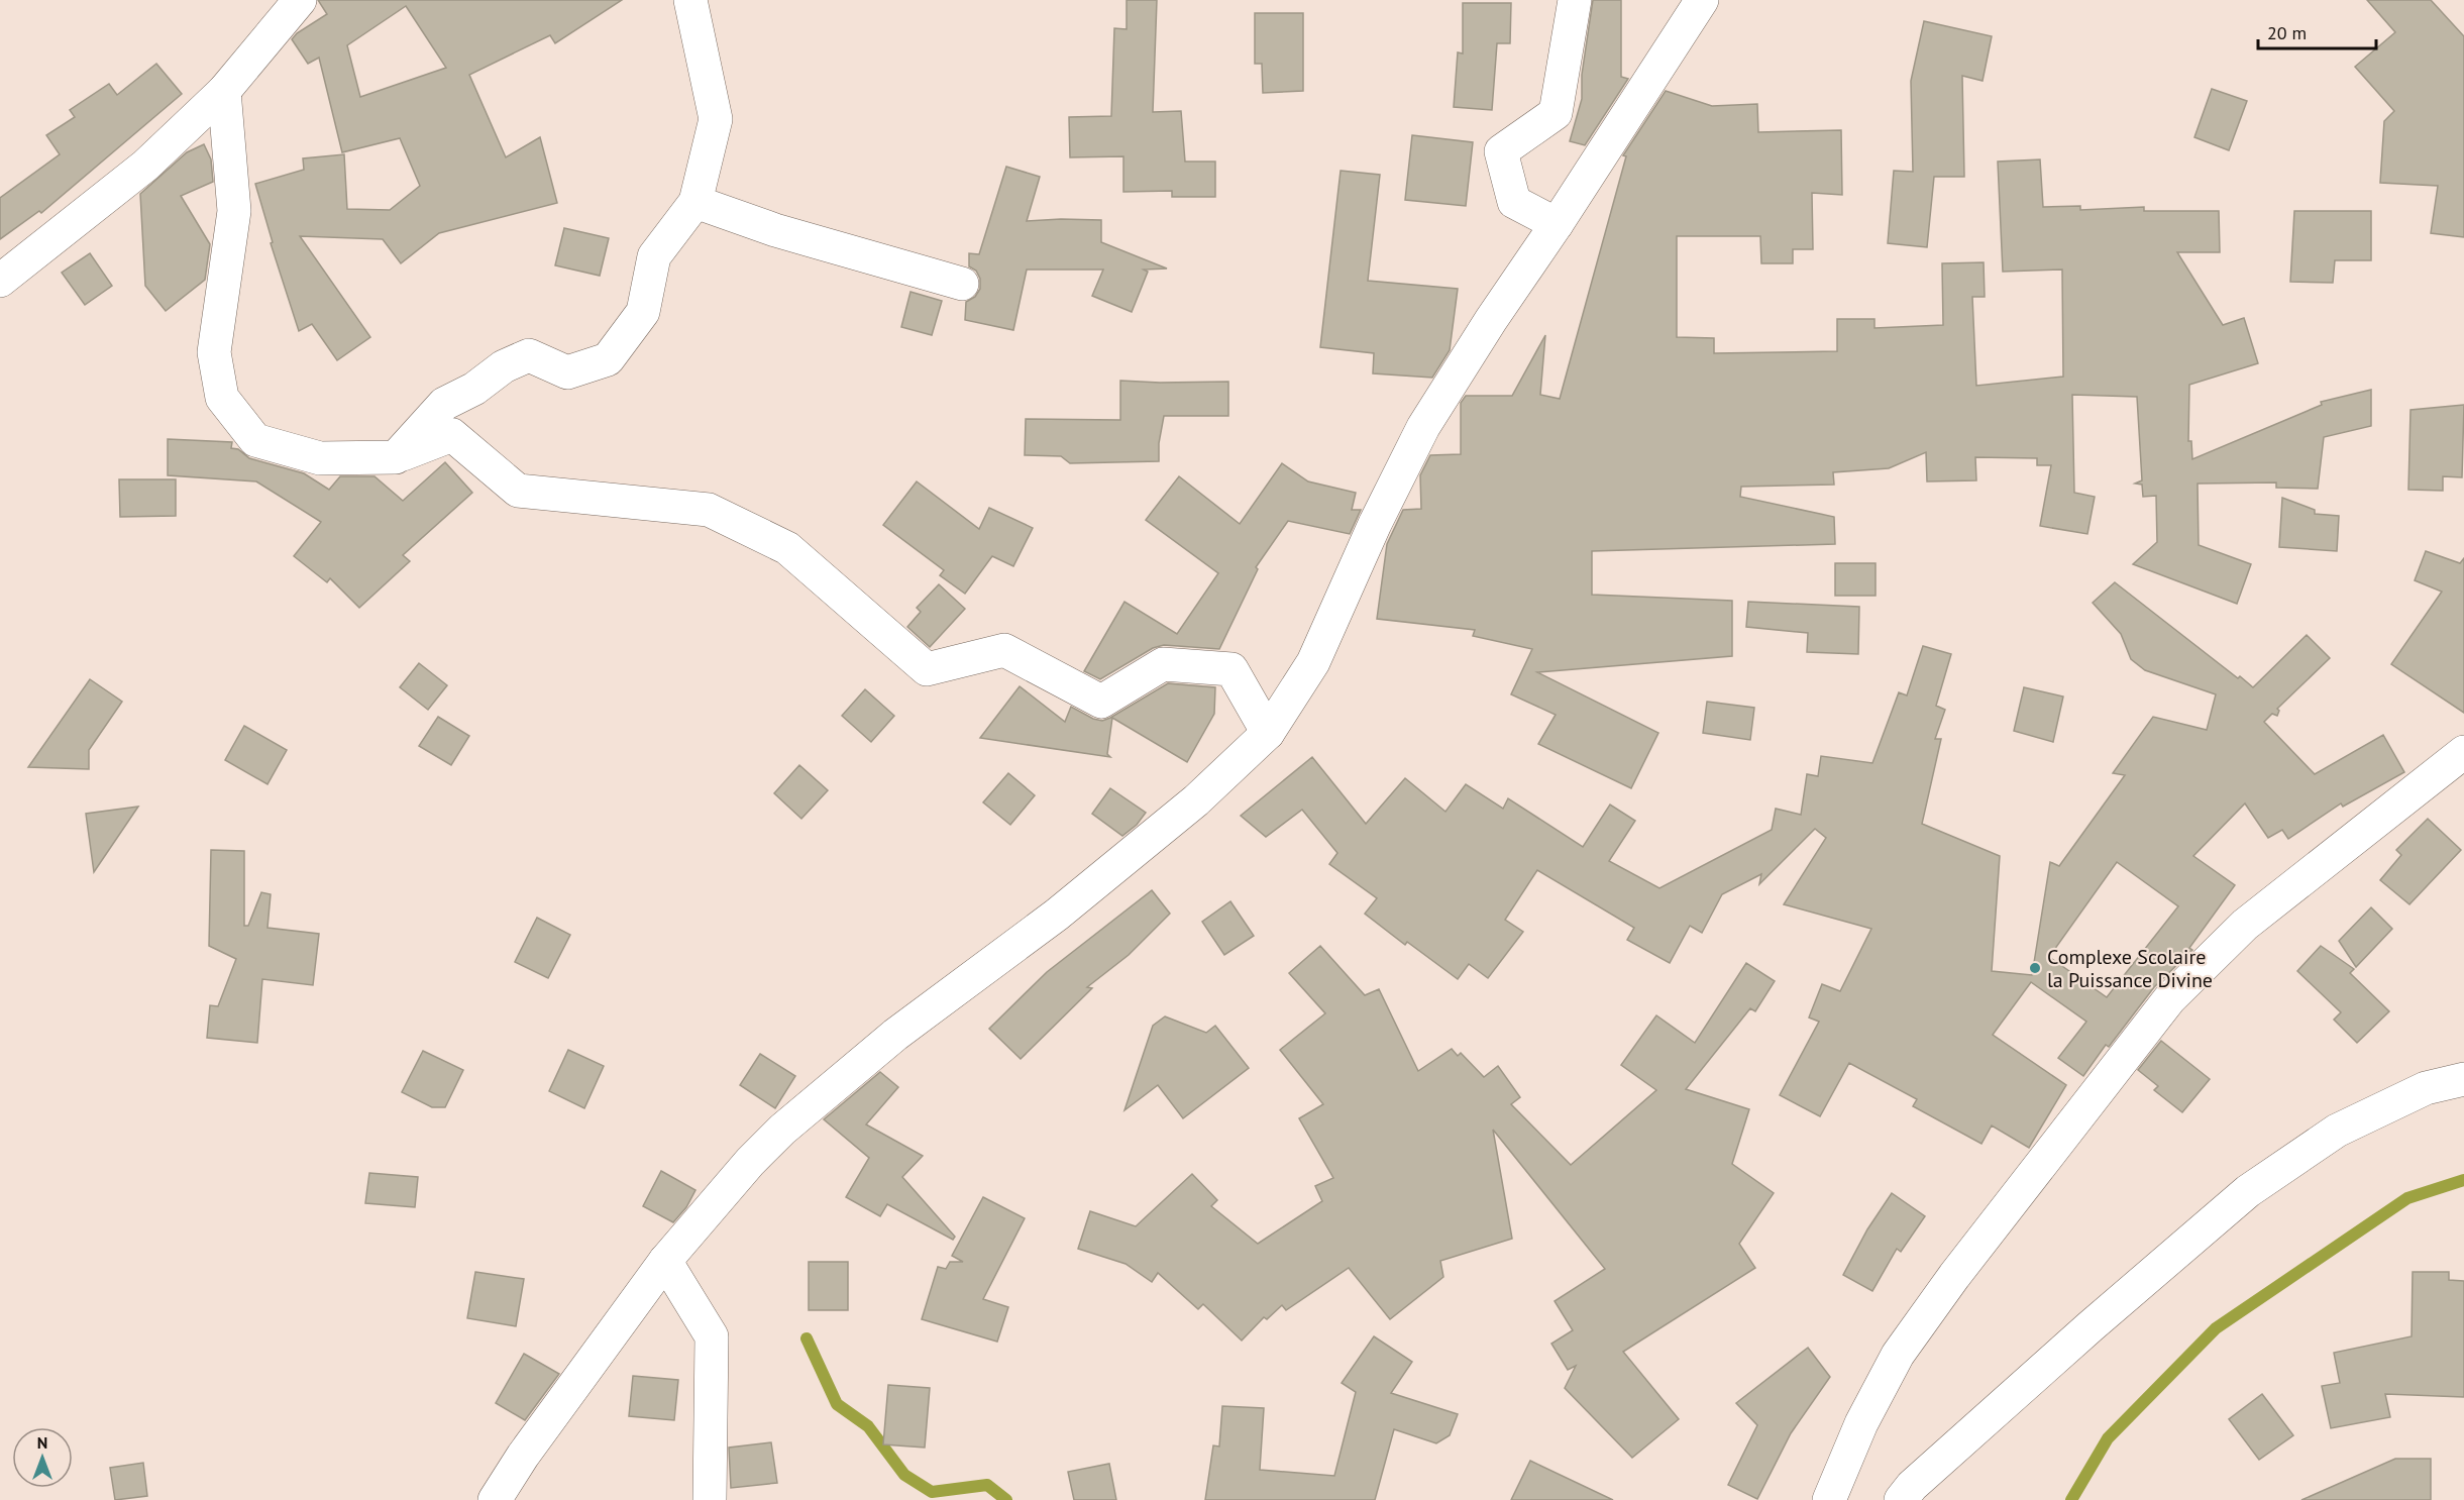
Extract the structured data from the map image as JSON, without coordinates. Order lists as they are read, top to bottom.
{
  "places": ["Complexe Scolaire la Puissance Divine"],
  "scale_bar": "20 m",
  "north": "top"
}
